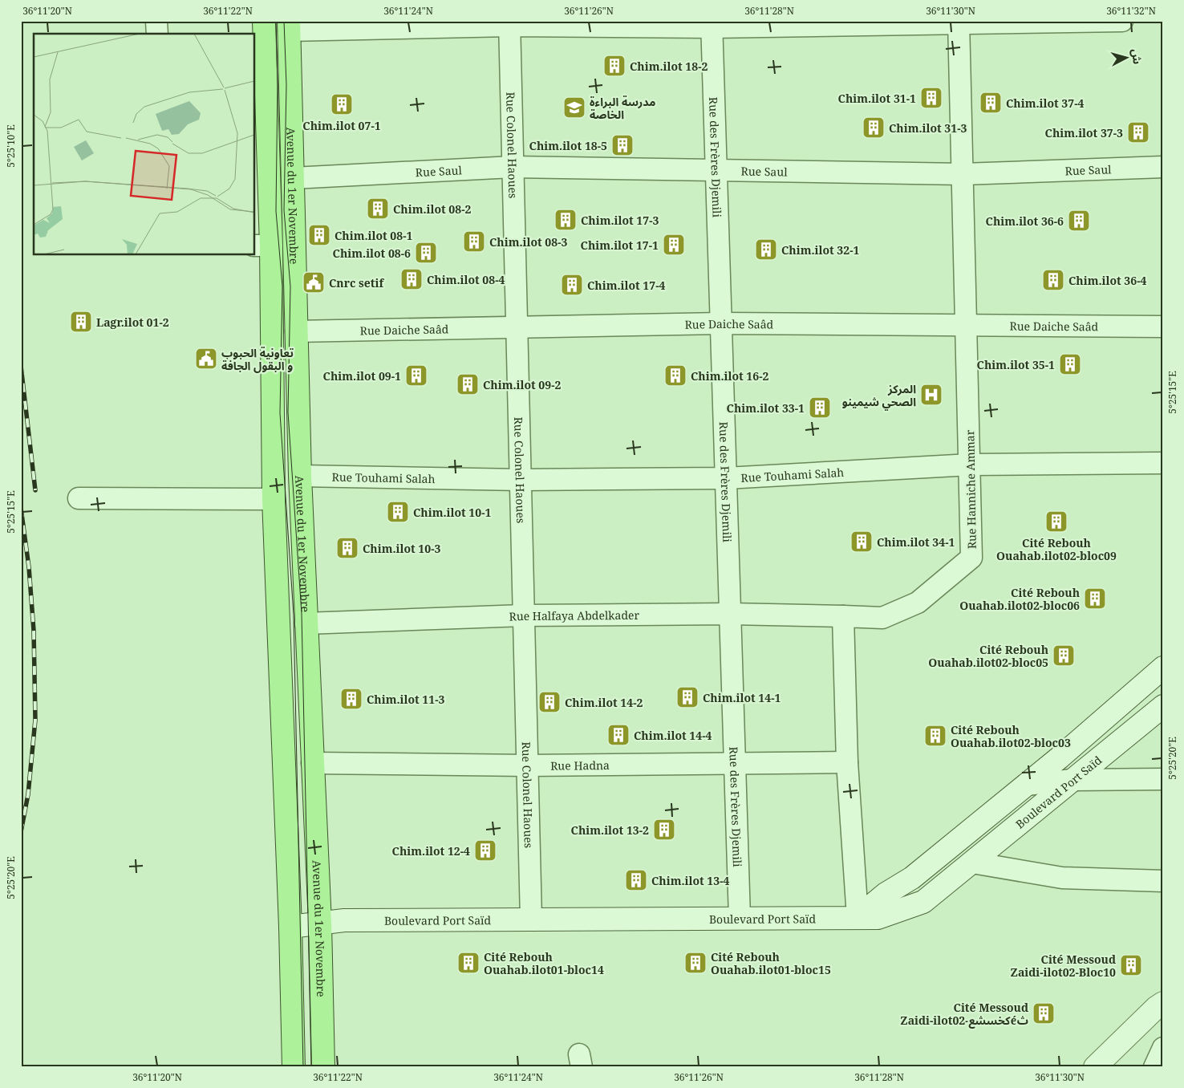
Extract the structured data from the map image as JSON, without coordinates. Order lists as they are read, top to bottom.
{
  "streets": {
    "main road": ["Avenue du 1er Novembre", "Boulevard Port Saïd"],
    "street": [
      "Rue Colonel Haoues",
      "Rue des Frères Djemili",
      "Rue Saul",
      "Rue Daiche Saâd",
      "Rue Touhami Salah",
      "Rue Hanniche Ammar",
      "Rue Halfaya Abdelkader",
      "Rue Hadna"
    ]
  },
  "crossings": [
    ["Rue Colonel Haoues", "Rue Saul"],
    ["Rue Colonel Haoues", "Rue Daiche Saâd"],
    ["Rue Colonel Haoues", "Rue Touhami Salah"],
    ["Rue Colonel Haoues", "Rue Halfaya Abdelkader"],
    ["Rue Colonel Haoues", "Rue Hadna"],
    ["Rue Colonel Haoues", "Boulevard Port Saïd"],
    ["Rue des Frères Djemili", "Rue Saul"],
    ["Rue des Frères Djemili", "Rue Daiche Saâd"],
    ["Rue des Frères Djemili", "Rue Touhami Salah"],
    ["Rue des Frères Djemili", "Rue Halfaya Abdelkader"],
    ["Rue des Frères Djemili", "Rue Hadna"],
    ["Rue des Frères Djemili", "Boulevard Port Saïd"],
    ["Rue Saul", "Avenue du 1er Novembre"],
    ["Rue Saul", "Rue Hanniche Ammar"],
    ["Avenue du 1er Novembre", "Rue Daiche Saâd"],
    ["Avenue du 1er Novembre", "Rue Touhami Salah"],
    ["Avenue du 1er Novembre", "Rue Halfaya Abdelkader"],
    ["Avenue du 1er Novembre", "Rue Hadna"],
    ["Avenue du 1er Novembre", "Boulevard Port Saïd"],
    ["Rue Daiche Saâd", "Rue Hanniche Ammar"],
    ["Rue Touhami Salah", "Rue Hanniche Ammar"],
    ["Rue Hanniche Ammar", "Rue Halfaya Abdelkader"]
  ],
  "places": {
    "building": [
      "Chim.ilot 18-2",
      "Chim.ilot 31-1",
      "Chim.ilot 37-4",
      "Chim.ilot 07-1",
      "Chim.ilot 31-3",
      "Chim.ilot 37-3",
      "Chim.ilot 18-5",
      "Chim.ilot 08-2",
      "Chim.ilot 17-3",
      "Chim.ilot 36-6",
      "Chim.ilot 08-1",
      "Chim.ilot 08-3",
      "Chim.ilot 17-1",
      "Chim.ilot 32-1",
      "Chim.ilot 08-6",
      "Chim.ilot 08-4",
      "Chim.ilot 36-4",
      "Chim.ilot 17-4",
      "Lagr.ilot 01-2",
      "Chim.ilot 35-1",
      "Chim.ilot 09-1",
      "Chim.ilot 16-2",
      "Chim.ilot 09-2",
      "Chim.ilot 33-1",
      "Chim.ilot 10-1",
      "Cité Rebouh Ouahab.ilot02-bloc09",
      "Chim.ilot 34-1",
      "Chim.ilot 10-3",
      "Cité Rebouh Ouahab.ilot02-bloc06",
      "Cité Rebouh Ouahab.ilot02-bloc05",
      "Chim.ilot 14-1",
      "Chim.ilot 11-3",
      "Chim.ilot 14-2",
      "Chim.ilot 14-4",
      "Cité Rebouh Ouahab.ilot02-bloc03",
      "Chim.ilot 13-2",
      "Chim.ilot 12-4",
      "Chim.ilot 13-4",
      "Cité Rebouh Ouahab.ilot01-bloc14",
      "Cité Rebouh Ouahab.ilot01-bloc15",
      "Cité Messoud Zaidi-ilot02-Bloc10",
      "Cité Messoud Zaidi-ilot02-كخسشعéث"
    ],
    "school or university": ["مدرسة البراءة الخاصة"],
    "public building": ["Cnrc setif", "تعاونية الحبوب و البقول الجافة"],
    "hospital": ["المركز الصحي شيمينو"]
  },
  "north": "right",
  "coordinates": [
    "36°11'20\"N",
    "36°11'22\"N",
    "36°11'24\"N",
    "36°11'26\"N",
    "36°11'28\"N",
    "36°11'30\"N",
    "36°11'32\"N",
    "5°25'10\"E",
    "5°25'15\"E",
    "5°25'20\"E"
  ]
}
